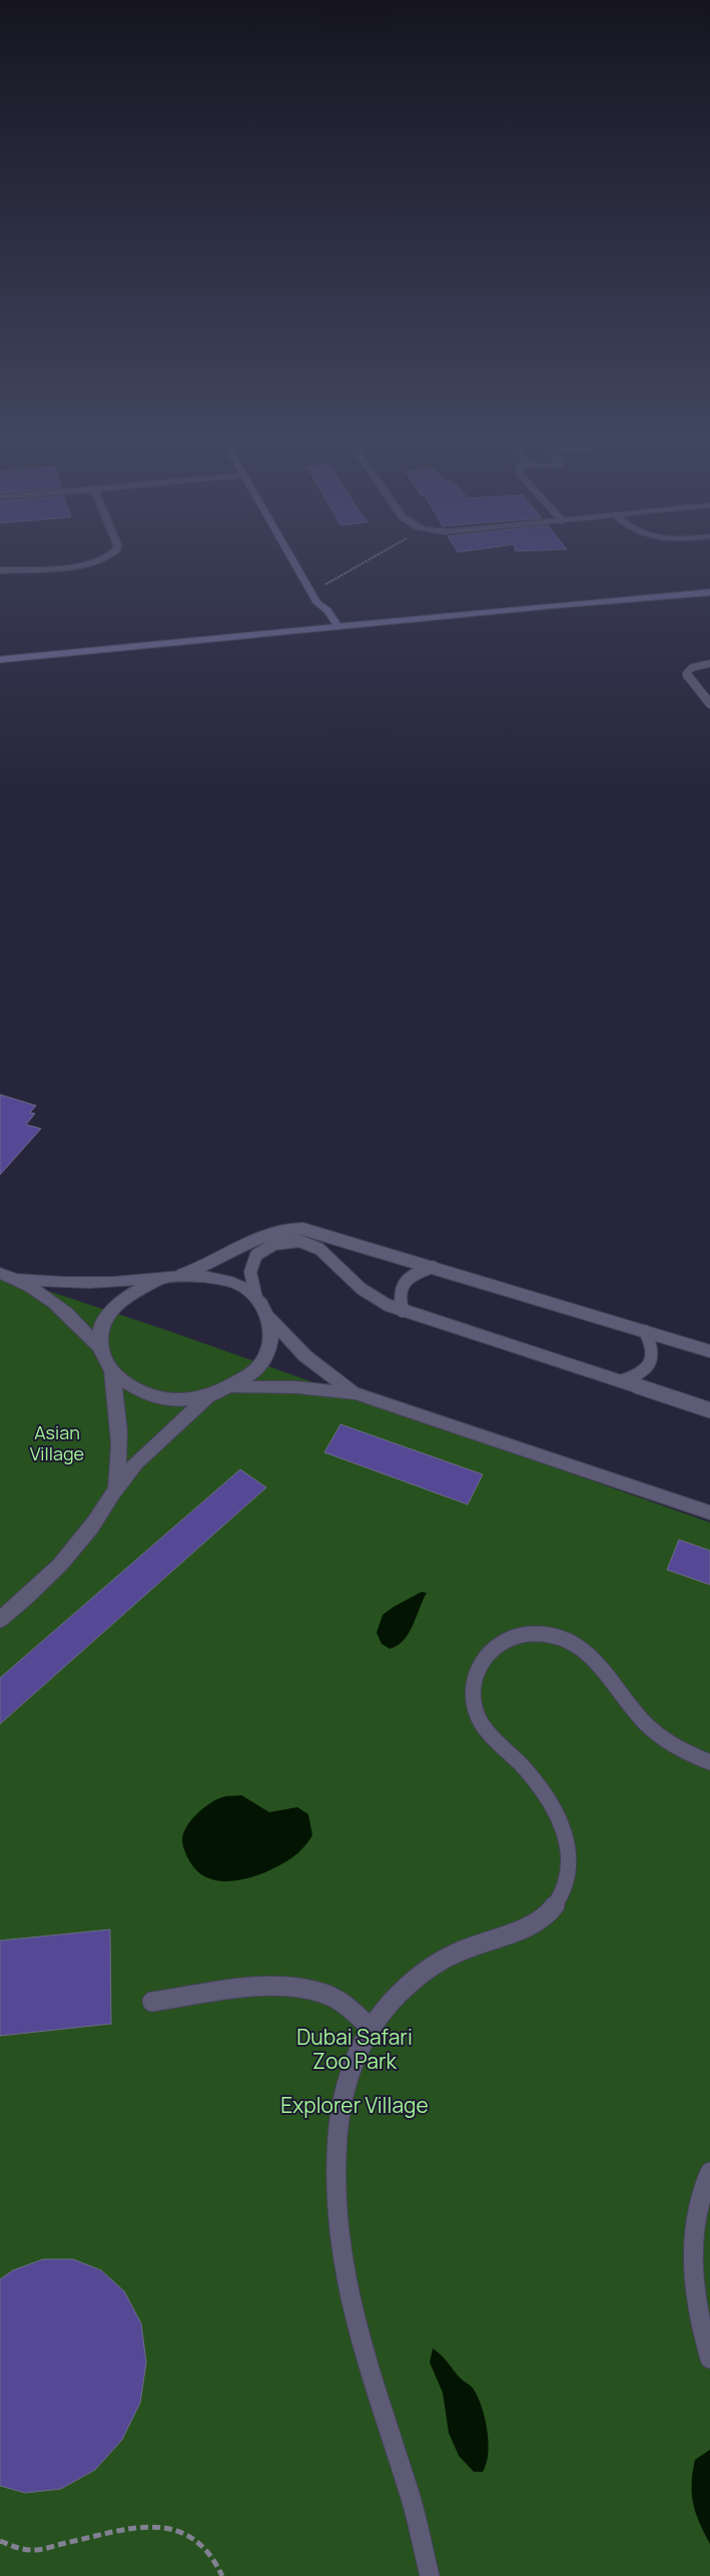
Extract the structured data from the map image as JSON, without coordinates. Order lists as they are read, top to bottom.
{
  "parks": ["Asian Village", "Dubai Safari Zoo Park", "Explorer Village"]
}
